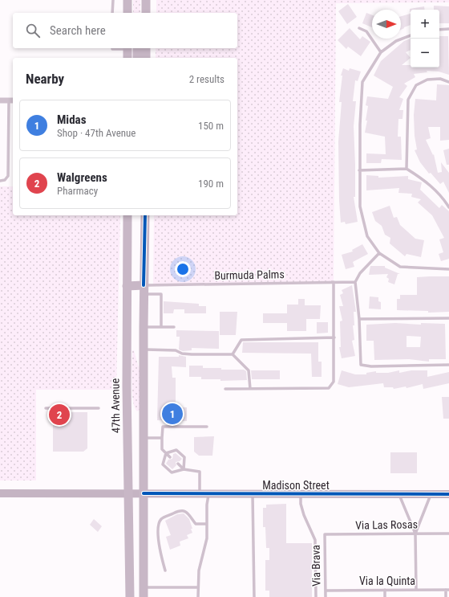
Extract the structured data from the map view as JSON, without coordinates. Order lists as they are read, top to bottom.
{
  "streets": {
    "main road": ["47th Avenue", "Madison Street"],
    "lane": [
      "Burmuda Palms",
      "Via Las Rosas",
      "Via Brava",
      "Via la Quinta"
    ]
  },
  "crossings": [
    ["47th Avenue", "Madison Street"],
    ["Via Las Rosas", "Via Brava"],
    ["Via Brava", "Via la Quinta"]
  ],
  "north": "right",
  "page": {
    "map_buttons": ["+", "−"],
    "search": "Search here",
    "heading": ["Nearby", "2 results"],
    "list": [
      {
        "mark": "1",
        "name": "Midas",
        "note": "Shop · 47th Avenue",
        "value": "150 m"
      },
      {
        "mark": "2",
        "name": "Walgreens",
        "note": "Pharmacy",
        "value": "190 m"
      }
    ],
    "pins": ["1", "2"]
  }
}
